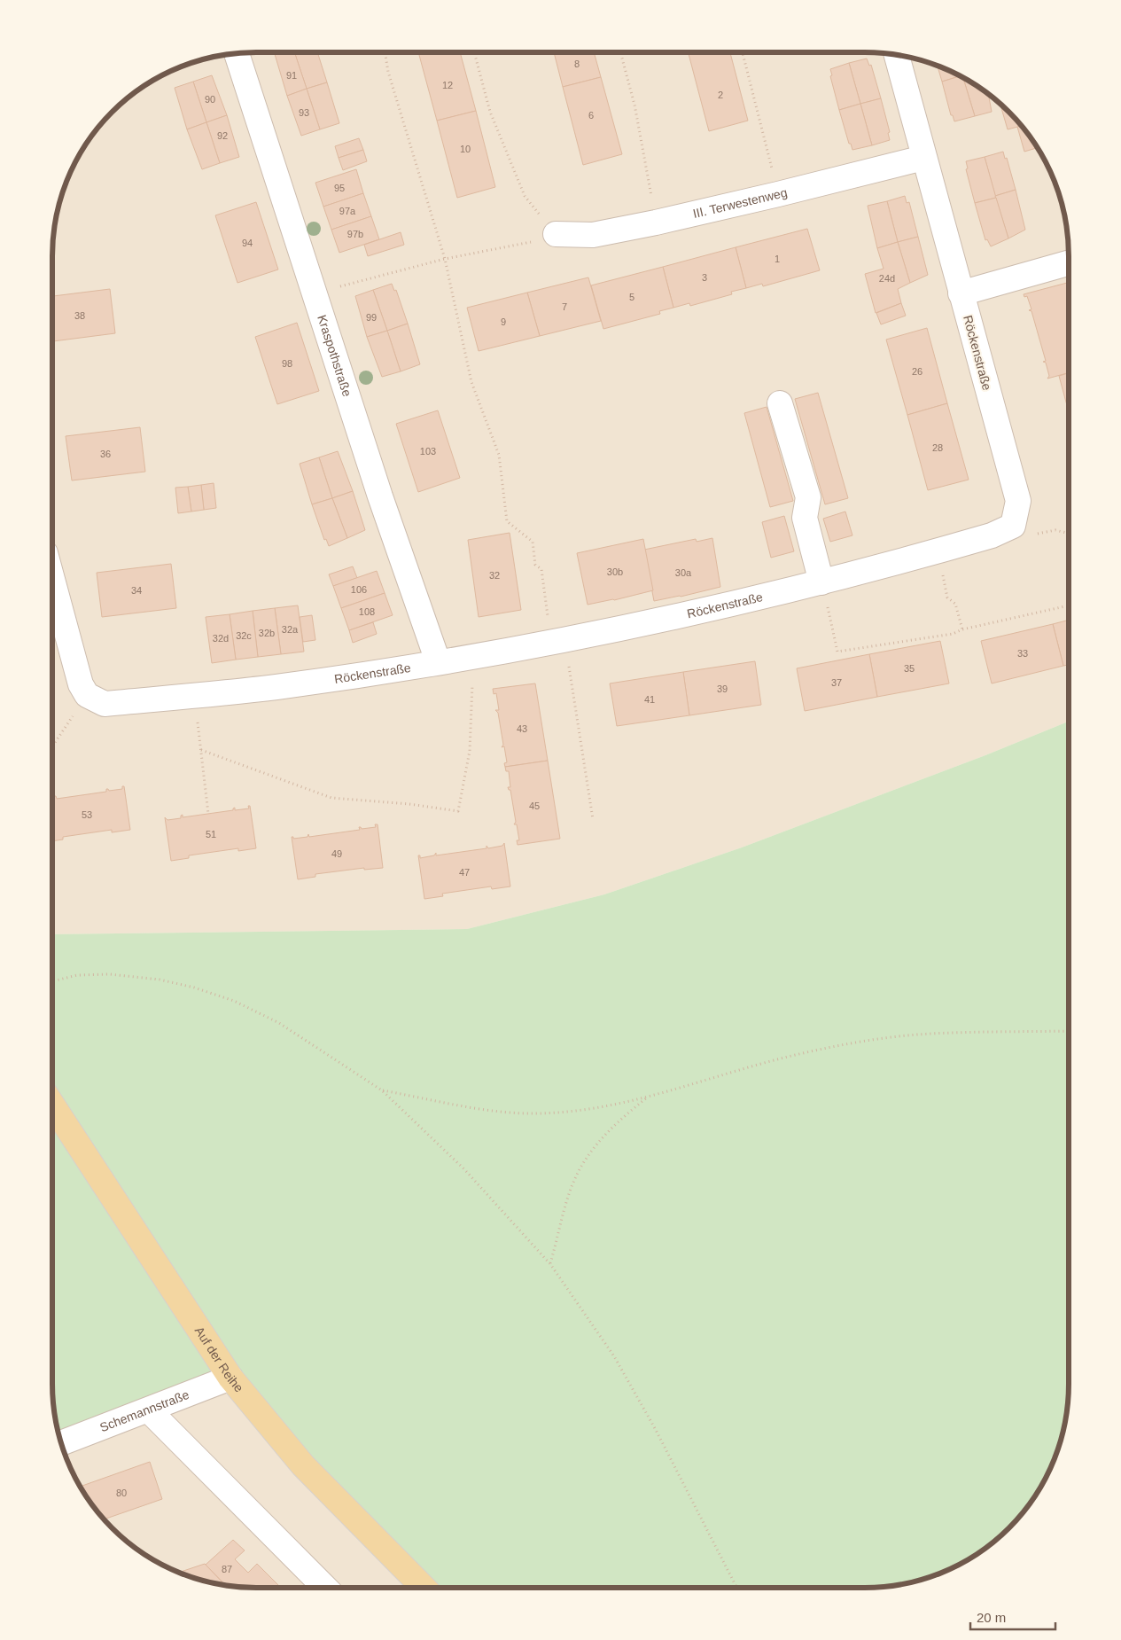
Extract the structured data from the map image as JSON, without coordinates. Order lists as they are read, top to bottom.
{
  "streets": {
    "main road": ["Auf der Reihe"],
    "street": [
      "III. Terwestenweg",
      "Röckenstraße",
      "Kraspothstraße",
      "Schemannstraße"
    ]
  },
  "crossings": [
    ["III. Terwestenweg", "Röckenstraße"],
    ["Röckenstraße", "Kraspothstraße"],
    ["Auf der Reihe", "Schemannstraße"]
  ],
  "house_numbers": [
    "8",
    "91",
    "12",
    "2",
    "90",
    "93",
    "6",
    "92",
    "10",
    "95",
    "97a",
    "97b",
    "94",
    "1",
    "3",
    "24d",
    "5",
    "7",
    "38",
    "99",
    "9",
    "98",
    "26",
    "28",
    "103",
    "36",
    "30b",
    "30a",
    "32",
    "106",
    "34",
    "108",
    "32a",
    "32b",
    "32c",
    "32d",
    "33",
    "35",
    "37",
    "39",
    "41",
    "43",
    "45",
    "53",
    "51",
    "49",
    "47",
    "80",
    "87"
  ],
  "scale_bar": "20 m"
}
